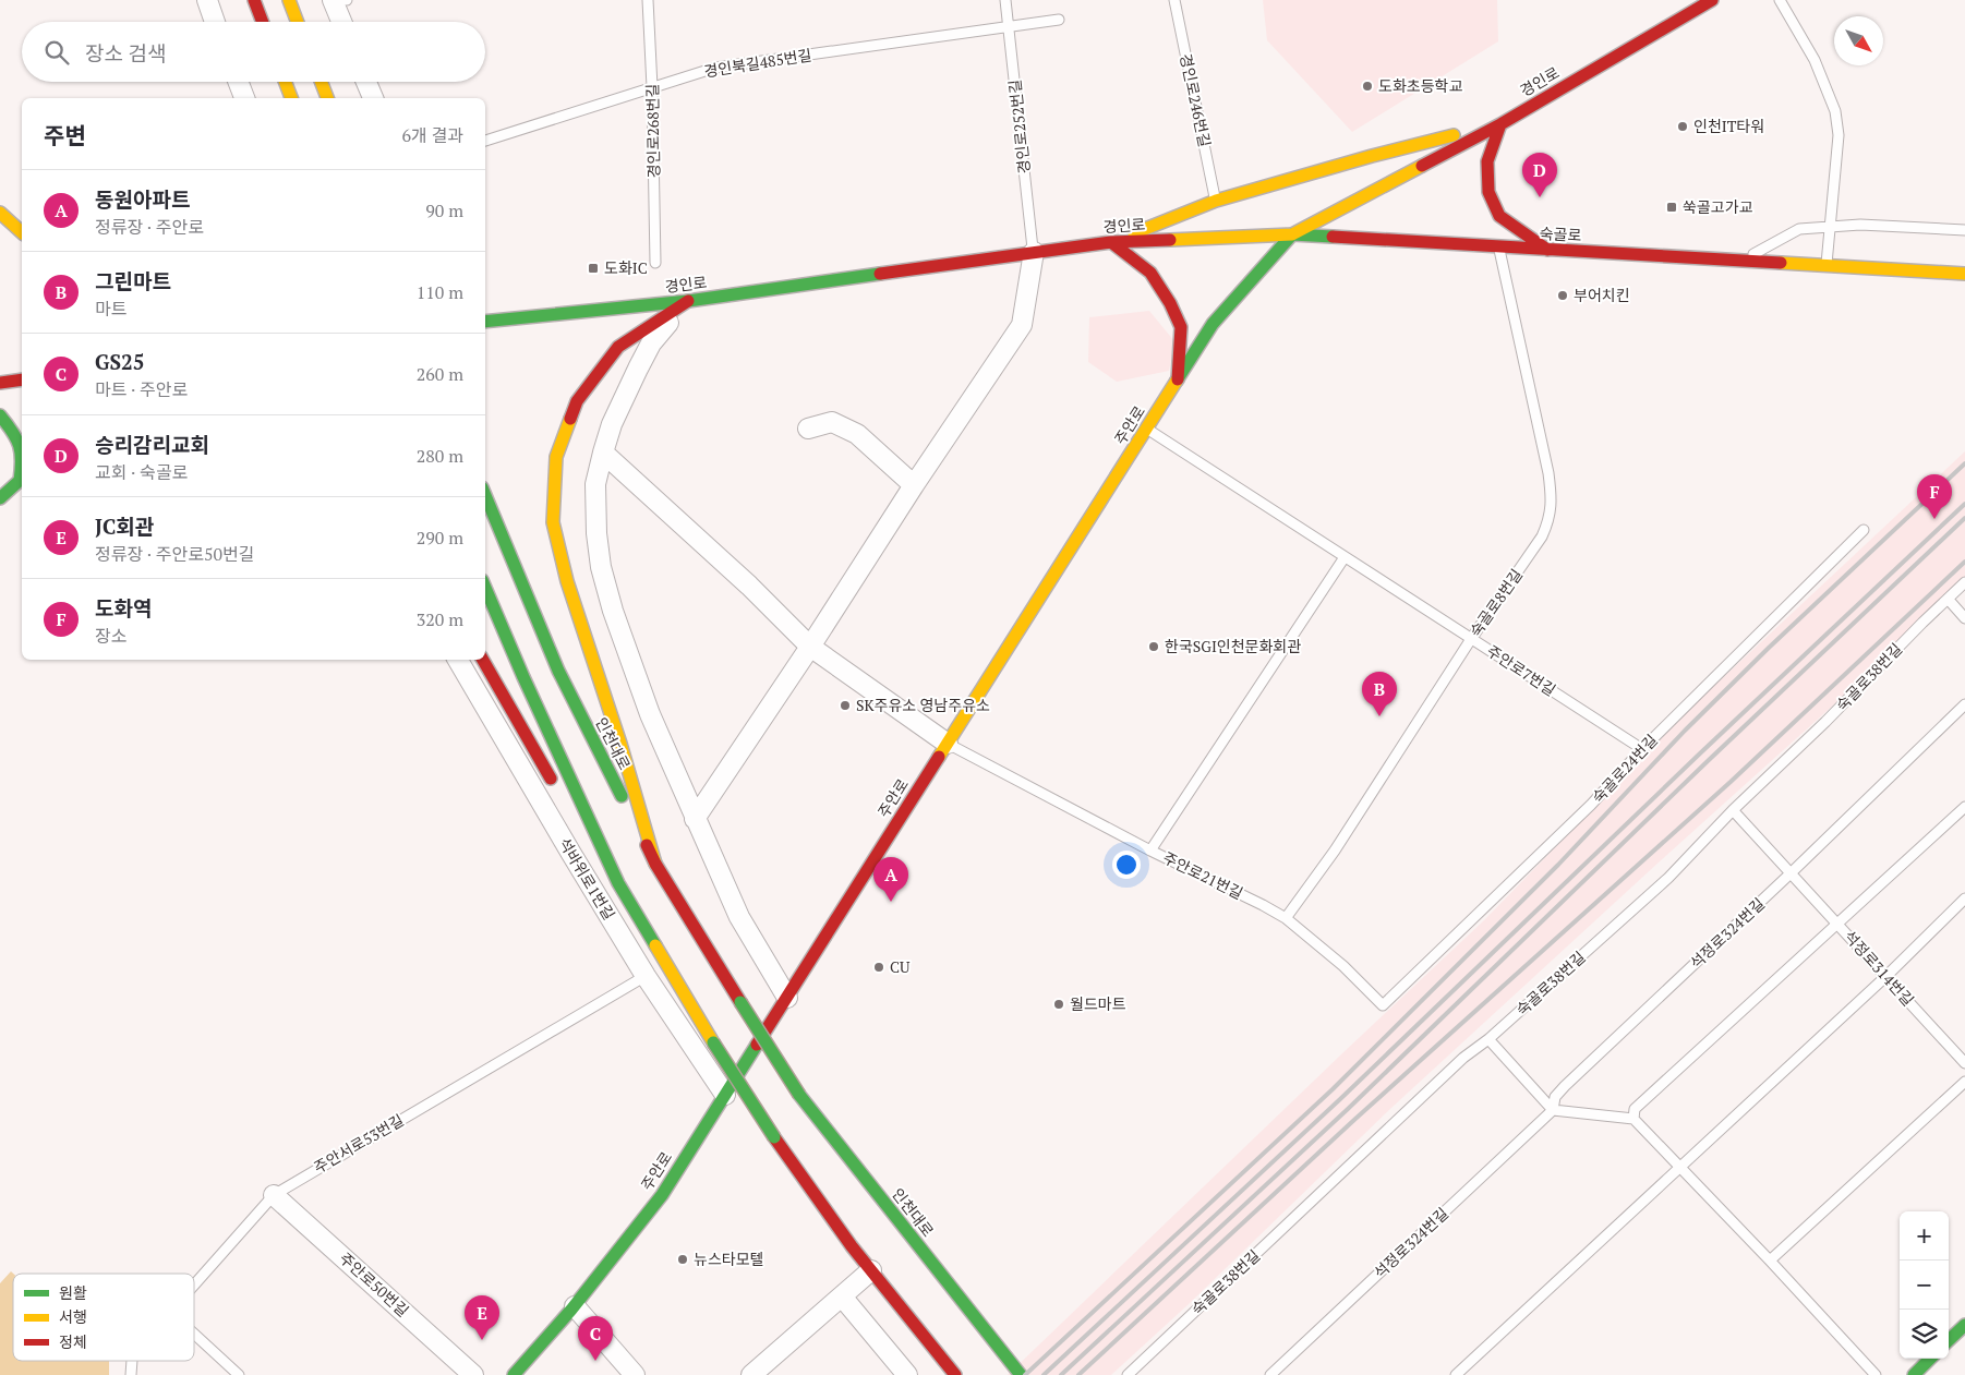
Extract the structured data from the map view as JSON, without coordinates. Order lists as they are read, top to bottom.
{
  "streets": {
    "main road": [
      "경인로",
      "숙골로",
      "주안로",
      "인천대로"
    ],
    "street": ["석바위로1번길", "주안로50번길"],
    "lane": [
      "경인북길485번길",
      "경인로246번길",
      "경인로252번길",
      "경인로268번길",
      "숙골로8번길",
      "주안로7번길",
      "숙골로38번길",
      "숙골로24번길",
      "주안로21번길",
      "석정로324번길",
      "석정로314번길",
      "주안서로53번길"
    ]
  },
  "crossings": [
    ["경인북길485번길", "경인로252번길"],
    ["경인북길485번길", "경인로268번길"],
    ["경인로", "경인로252번길"],
    ["경인로", "숙골로"],
    ["경인로", "주안로"],
    ["숙골로", "주안로"],
    ["숙골로", "숙골로8번길"],
    ["주안로", "주안로7번길"],
    ["주안로", "주안로21번길"],
    ["주안로", "석바위로1번길"],
    ["숙골로8번길", "주안로7번길"],
    ["숙골로8번길", "주안로21번길"],
    ["주안로7번길", "숙골로24번길"],
    ["숙골로38번길", "석정로314번길"],
    ["숙골로24번길", "주안로21번길"],
    ["석바위로1번길", "주안서로53번길"],
    ["석정로324번길", "석정로314번길"],
    ["주안서로53번길", "주안로50번길"]
  ],
  "places": {
    "other": [
      "도화초등학교",
      "인천IT타워",
      "부어치킨",
      "한국SGI인천문화회관",
      "SK주유소 영남주유소",
      "CU",
      "월드마트",
      "뉴스타모텔"
    ],
    "transit": ["쑥골고가교", "도화IC"]
  },
  "legend": ["원활", "서행", "정체"],
  "north": "bottom right",
  "page": {
    "search": "장소 검색",
    "heading": ["주변", "6개 결과"],
    "pins": [
      "D",
      "F",
      "B",
      "A",
      "E",
      "C"
    ],
    "list": [
      {
        "mark": "A",
        "name": "동원아파트",
        "note": "정류장 · 주안로",
        "value": "90 m"
      },
      {
        "mark": "B",
        "name": "그린마트",
        "note": "마트",
        "value": "110 m"
      },
      {
        "mark": "C",
        "name": "GS25",
        "note": "마트 · 주안로",
        "value": "260 m"
      },
      {
        "mark": "D",
        "name": "승리감리교회",
        "note": "교회 · 숙골로",
        "value": "280 m"
      },
      {
        "mark": "E",
        "name": "JC회관",
        "note": "정류장 · 주안로50번길",
        "value": "290 m"
      },
      {
        "mark": "F",
        "name": "도화역",
        "note": "장소",
        "value": "320 m"
      }
    ],
    "map_buttons": ["+", "−"]
  }
}
